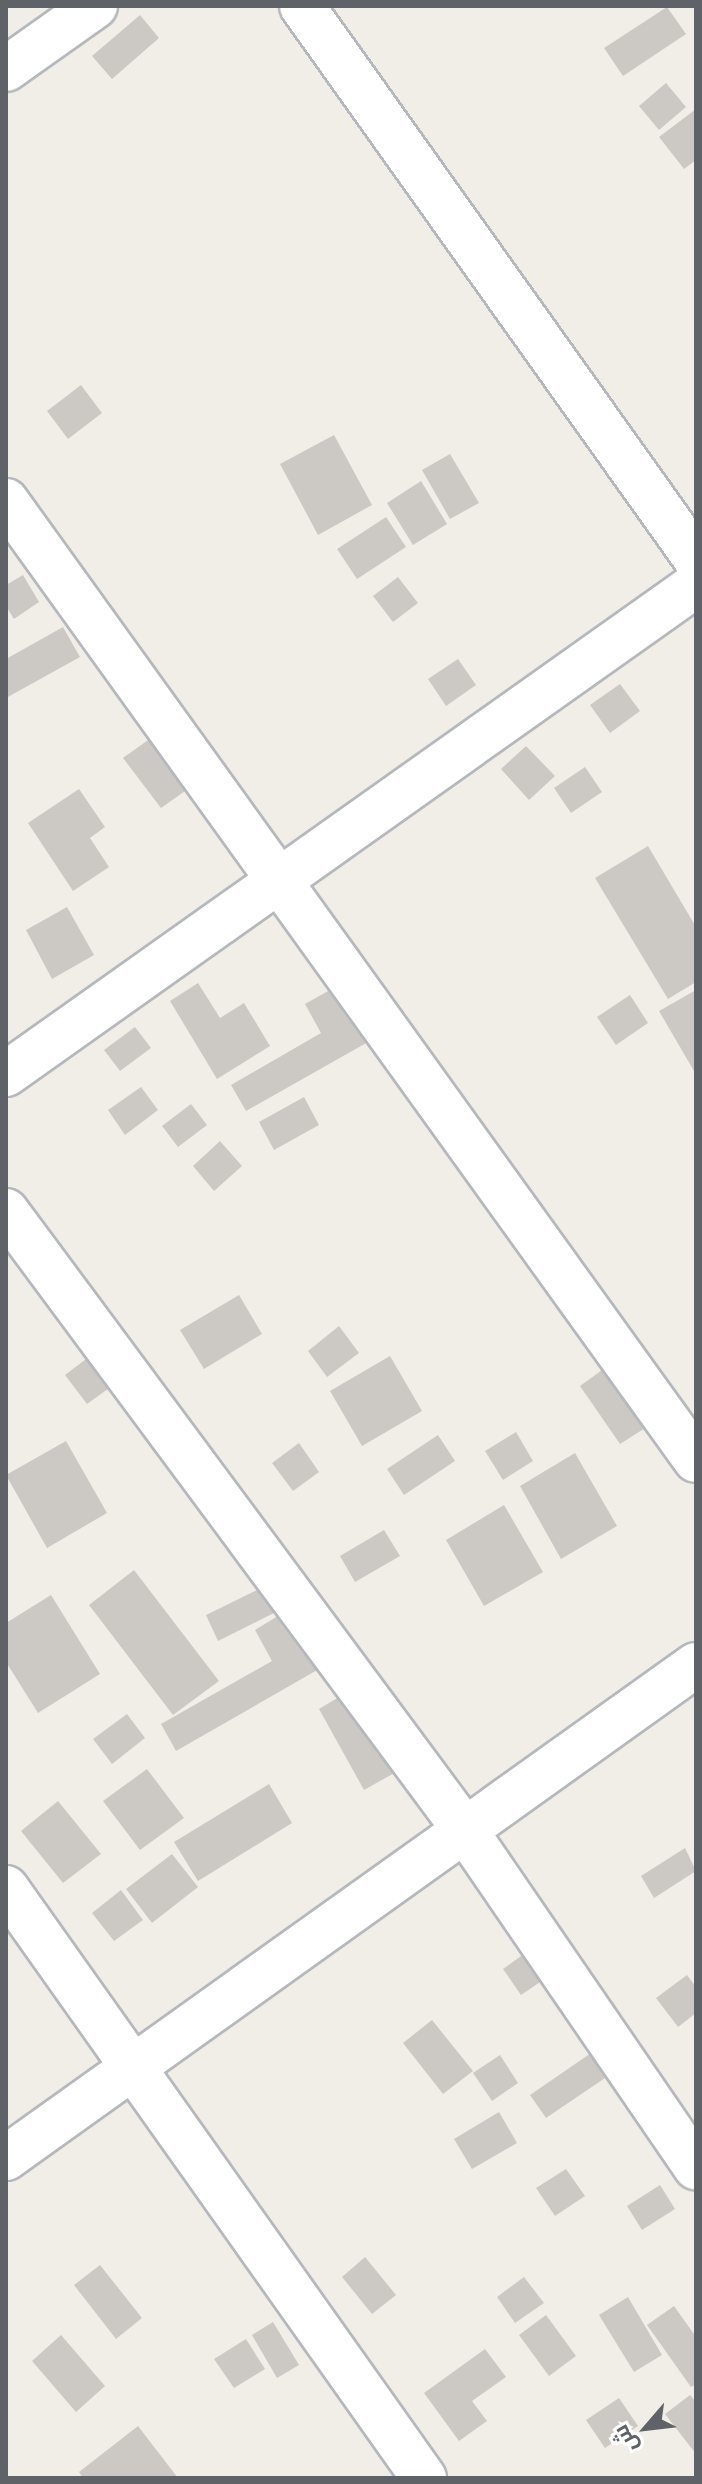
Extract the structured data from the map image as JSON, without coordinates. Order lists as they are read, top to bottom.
{
  "north": "bottom left"
}
